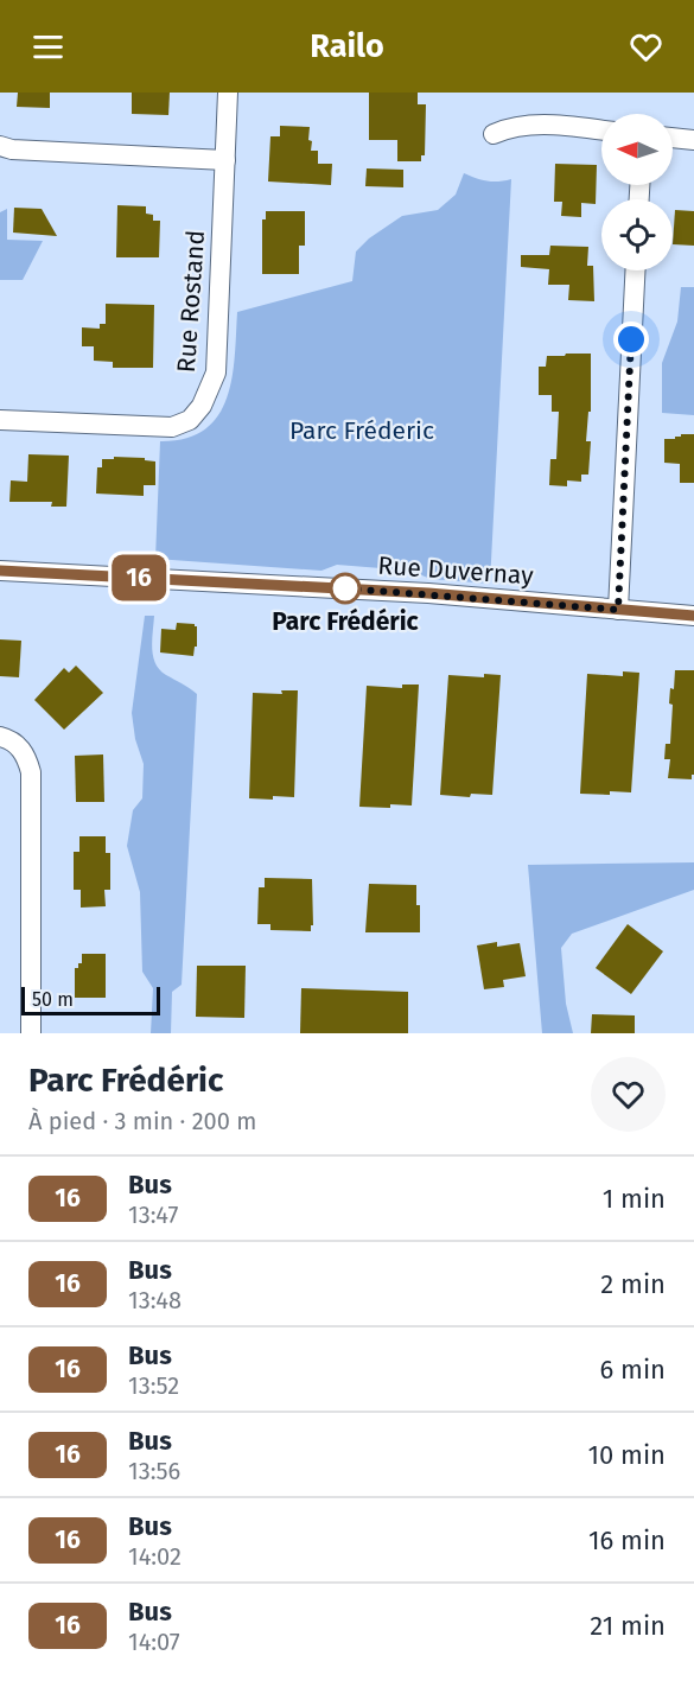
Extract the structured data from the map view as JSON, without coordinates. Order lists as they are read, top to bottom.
{
  "streets": {
    "street": ["Rue Rostand", "Rue Duvernay"]
  },
  "parks": ["Parc Fréderic"],
  "places": ["Parc Frédéric"],
  "lines": ["bus line 16"],
  "scale_bar": "50 m",
  "north": "left",
  "page": {
    "header": "Railo",
    "on_map": "16",
    "scale": "50 m",
    "heading": ["Parc Frédéric", "À pied · 3 min · 200 m"],
    "list": [
      {
        "mark": "16",
        "name": "Bus",
        "note": "13:47",
        "value": "1 min"
      },
      {
        "mark": "16",
        "name": "Bus",
        "note": "13:48",
        "value": "2 min"
      },
      {
        "mark": "16",
        "name": "Bus",
        "note": "13:52",
        "value": "6 min"
      },
      {
        "mark": "16",
        "name": "Bus",
        "note": "13:56",
        "value": "10 min"
      },
      {
        "mark": "16",
        "name": "Bus",
        "note": "14:02",
        "value": "16 min"
      },
      {
        "mark": "16",
        "name": "Bus",
        "note": "14:07",
        "value": "21 min"
      }
    ]
  }
}
